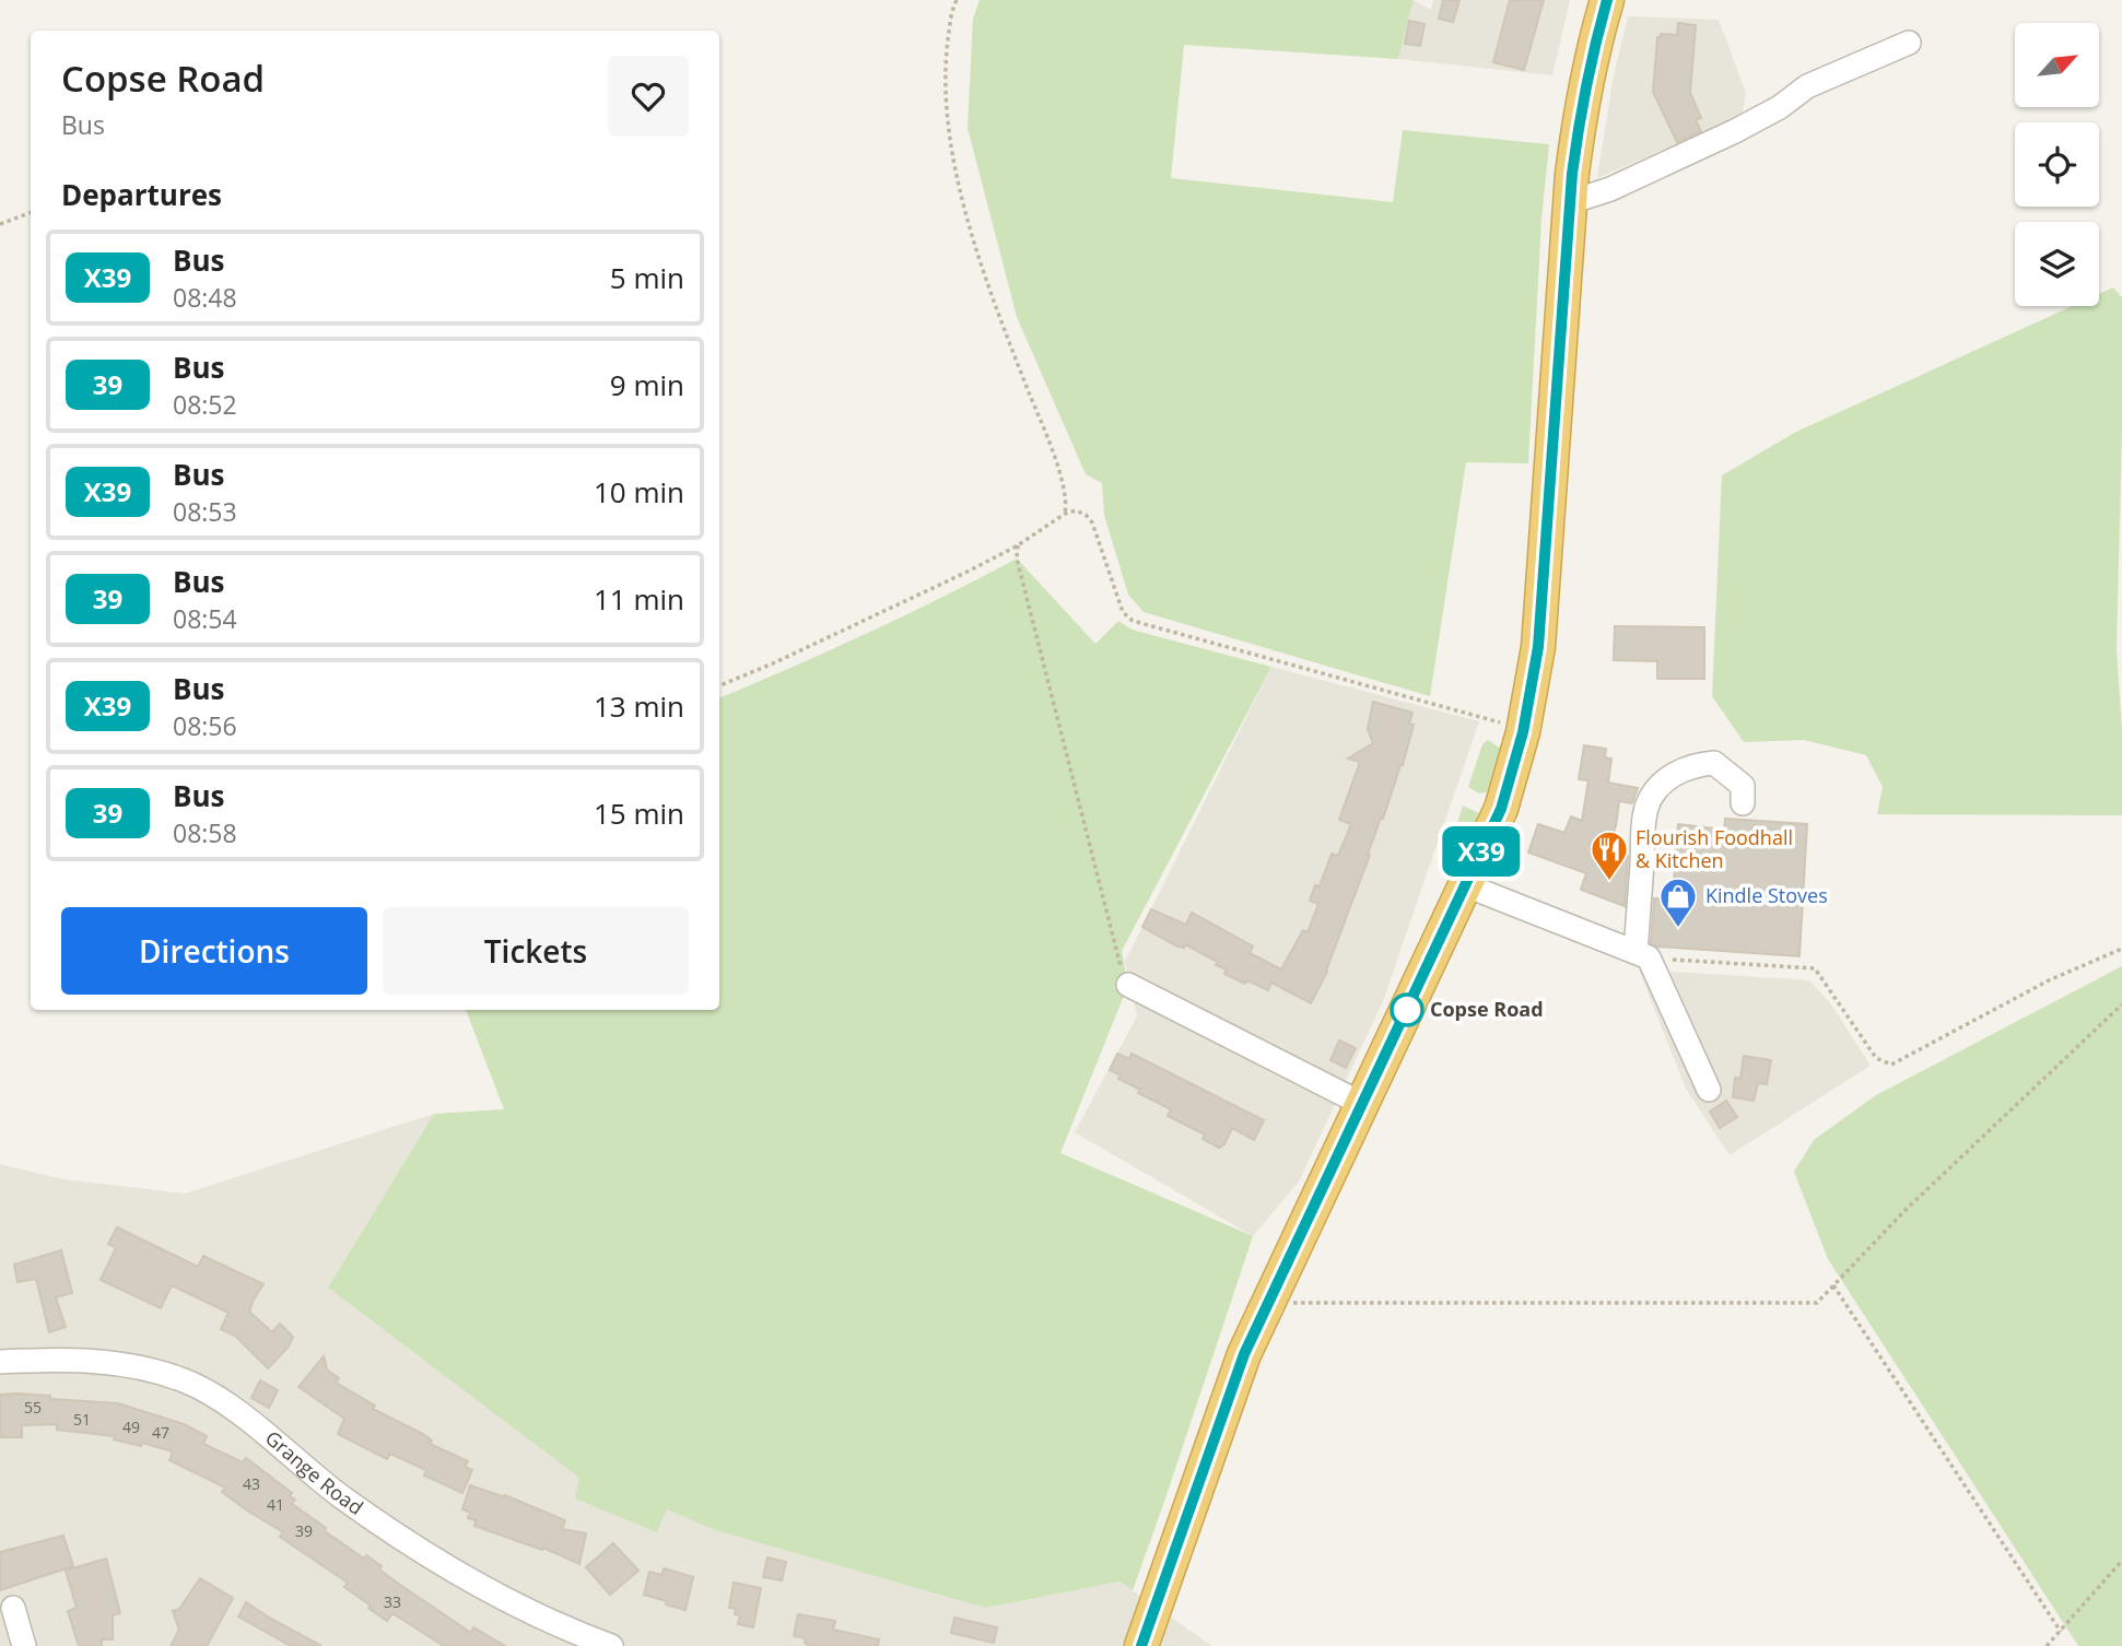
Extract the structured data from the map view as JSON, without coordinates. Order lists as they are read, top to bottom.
{
  "streets": {
    "street": ["Grange Road"]
  },
  "places": {
    "restaurant": ["Flourish Foodhall & Kitchen"],
    "shop": ["Kindle Stoves"],
    "other": ["Copse Road"]
  },
  "lines": ["bus line X39"],
  "house_numbers": [
    "55",
    "51",
    "49",
    "47",
    "43",
    "41",
    "39",
    "33"
  ],
  "north": "top right",
  "page": {
    "on_map": "X39",
    "heading": [
      ["Copse Road", "Bus"],
      "Departures"
    ],
    "list": [
      {
        "mark": "X39",
        "name": "Bus",
        "note": "08:48",
        "value": "5 min"
      },
      {
        "mark": "39",
        "name": "Bus",
        "note": "08:52",
        "value": "9 min"
      },
      {
        "mark": "X39",
        "name": "Bus",
        "note": "08:53",
        "value": "10 min"
      },
      {
        "mark": "39",
        "name": "Bus",
        "note": "08:54",
        "value": "11 min"
      },
      {
        "mark": "X39",
        "name": "Bus",
        "note": "08:56",
        "value": "13 min"
      },
      {
        "mark": "39",
        "name": "Bus",
        "note": "08:58",
        "value": "15 min"
      }
    ],
    "buttons": ["Directions", "Tickets"]
  }
}
